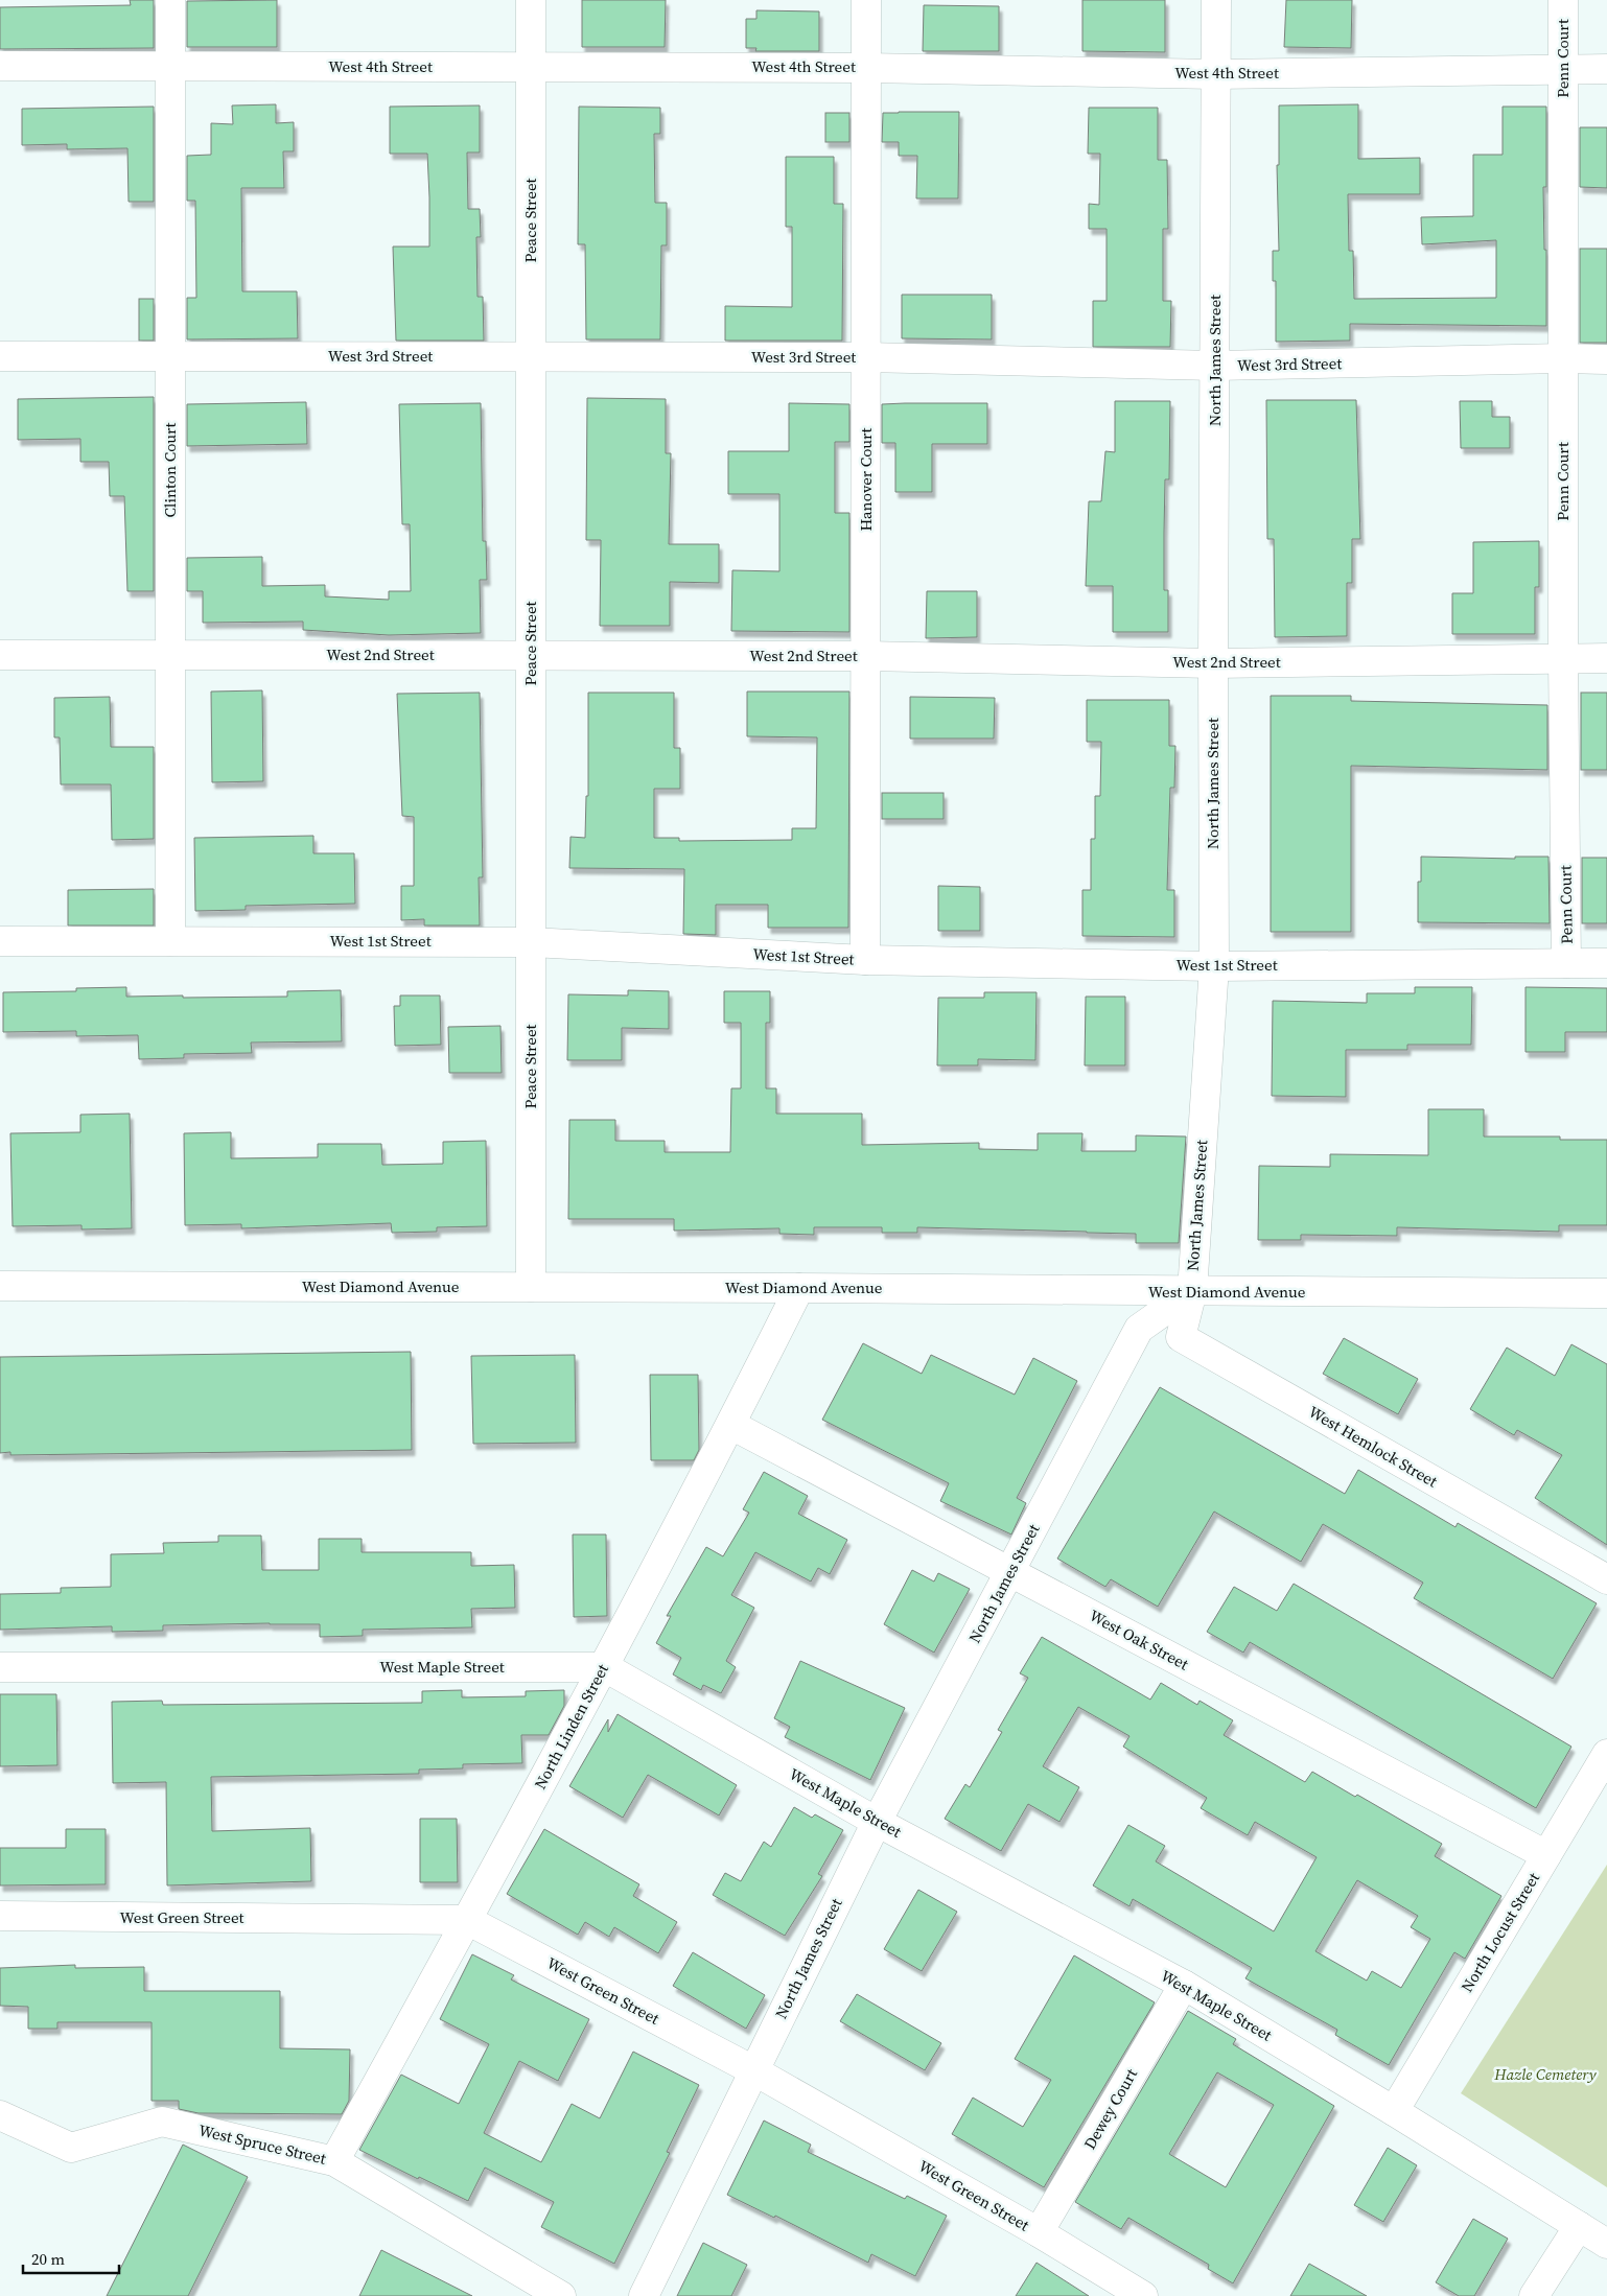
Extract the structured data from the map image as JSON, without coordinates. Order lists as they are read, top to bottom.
{
  "streets": {
    "street": [
      "Penn Court",
      "West 4th Street",
      "Peace Street",
      "West 3rd Street",
      "North James Street",
      "Clinton Court",
      "Hanover Court",
      "West 2nd Street",
      "West 1st Street",
      "West Diamond Avenue",
      "West Hemlock Street",
      "West Oak Street",
      "West Maple Street",
      "North Linden Street",
      "West Green Street",
      "North Locust Street",
      "Dewey Court",
      "West Spruce Street"
    ]
  },
  "crossings": [
    ["Penn Court", "West 4th Street"],
    ["Penn Court", "West 3rd Street"],
    ["Penn Court", "West 2nd Street"],
    ["Penn Court", "West 1st Street"],
    ["West 4th Street", "Peace Street"],
    ["West 4th Street", "North James Street"],
    ["West 4th Street", "Clinton Court"],
    ["West 4th Street", "Hanover Court"],
    ["Peace Street", "West 3rd Street"],
    ["Peace Street", "West 2nd Street"],
    ["Peace Street", "West 1st Street"],
    ["Peace Street", "West Diamond Avenue"],
    ["West 3rd Street", "North James Street"],
    ["West 3rd Street", "Clinton Court"],
    ["West 3rd Street", "Hanover Court"],
    ["North James Street", "West 2nd Street"],
    ["North James Street", "West 1st Street"],
    ["North James Street", "West Diamond Avenue"],
    ["North James Street", "West Hemlock Street"],
    ["North James Street", "West Oak Street"],
    ["North James Street", "West Maple Street"],
    ["North James Street", "West Green Street"],
    ["Clinton Court", "West 2nd Street"],
    ["Clinton Court", "West 1st Street"],
    ["Hanover Court", "West 2nd Street"],
    ["Hanover Court", "West 1st Street"],
    ["West Diamond Avenue", "West Hemlock Street"],
    ["West Diamond Avenue", "North Linden Street"],
    ["West Oak Street", "North Linden Street"],
    ["West Oak Street", "North Locust Street"],
    ["West Maple Street", "North Linden Street"],
    ["West Maple Street", "North Locust Street"],
    ["West Maple Street", "Dewey Court"],
    ["North Linden Street", "West Green Street"],
    ["North Linden Street", "West Spruce Street"],
    ["West Green Street", "Dewey Court"]
  ],
  "parks": ["Hazle Cemetery"],
  "scale_bar": "20 m"
}
